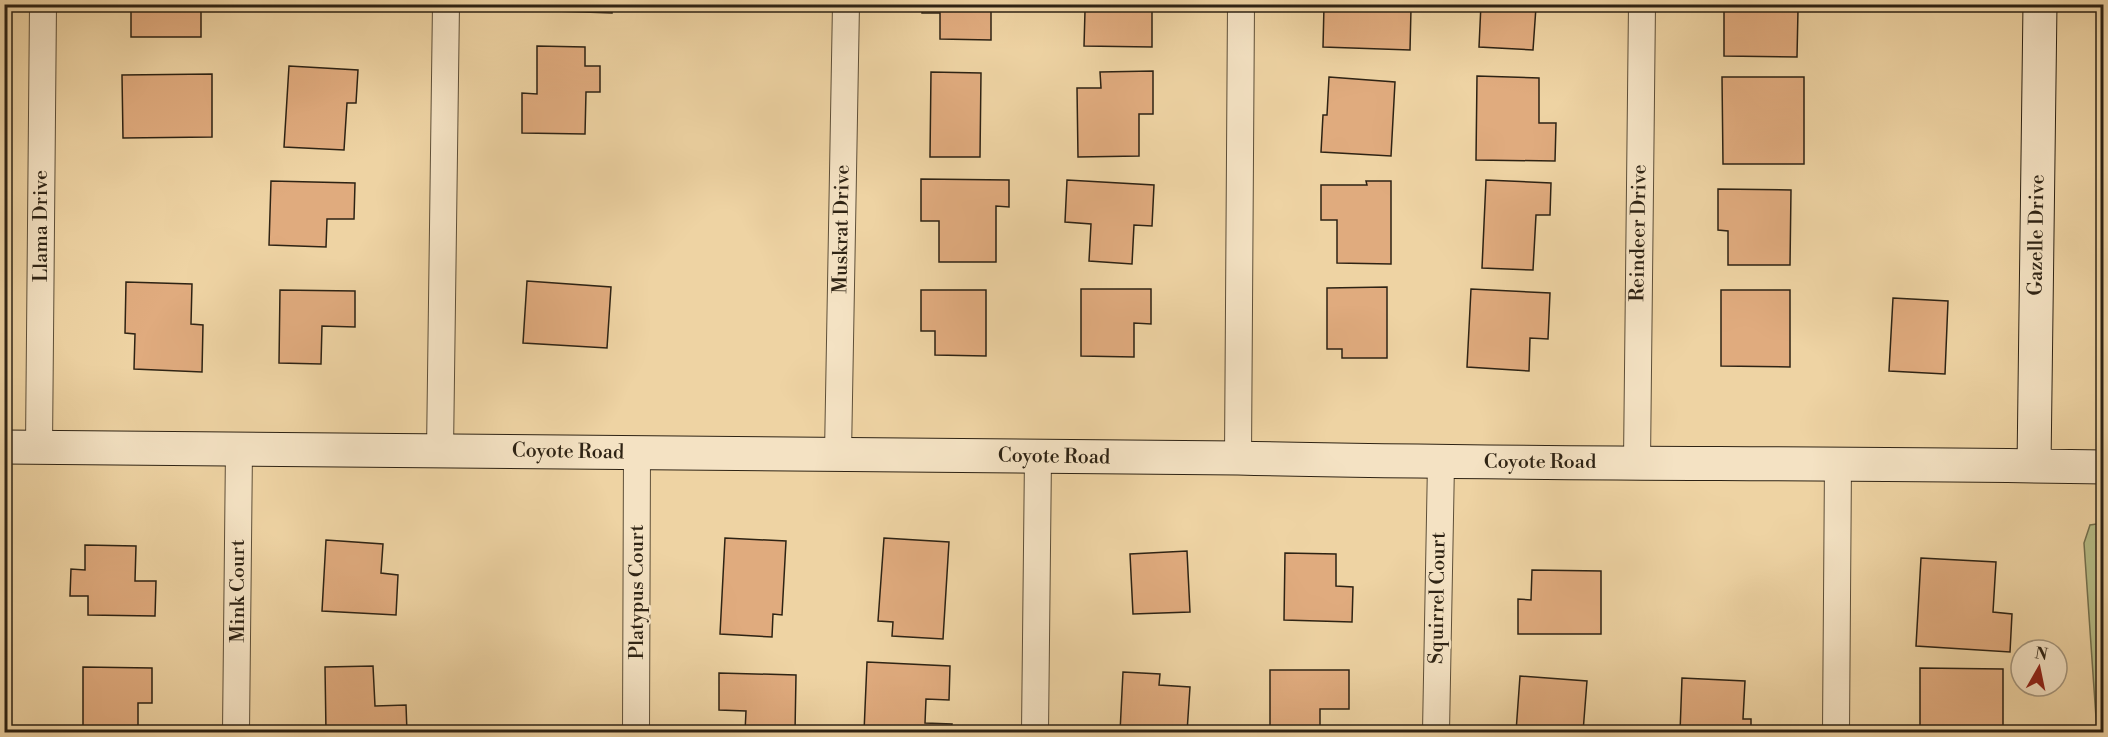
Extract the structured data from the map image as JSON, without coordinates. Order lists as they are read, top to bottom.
{
  "streets": {
    "street": [
      "Llama Drive",
      "Muskrat Drive",
      "Reindeer Drive",
      "Gazelle Drive",
      "Coyote Road",
      "Mink Court",
      "Platypus Court",
      "Squirrel Court"
    ]
  },
  "crossings": [
    ["Llama Drive", "Coyote Road"],
    ["Muskrat Drive", "Coyote Road"],
    ["Reindeer Drive", "Coyote Road"],
    ["Gazelle Drive", "Coyote Road"],
    ["Coyote Road", "Mink Court"],
    ["Coyote Road", "Platypus Court"],
    ["Coyote Road", "Squirrel Court"]
  ],
  "north": "top"
}
